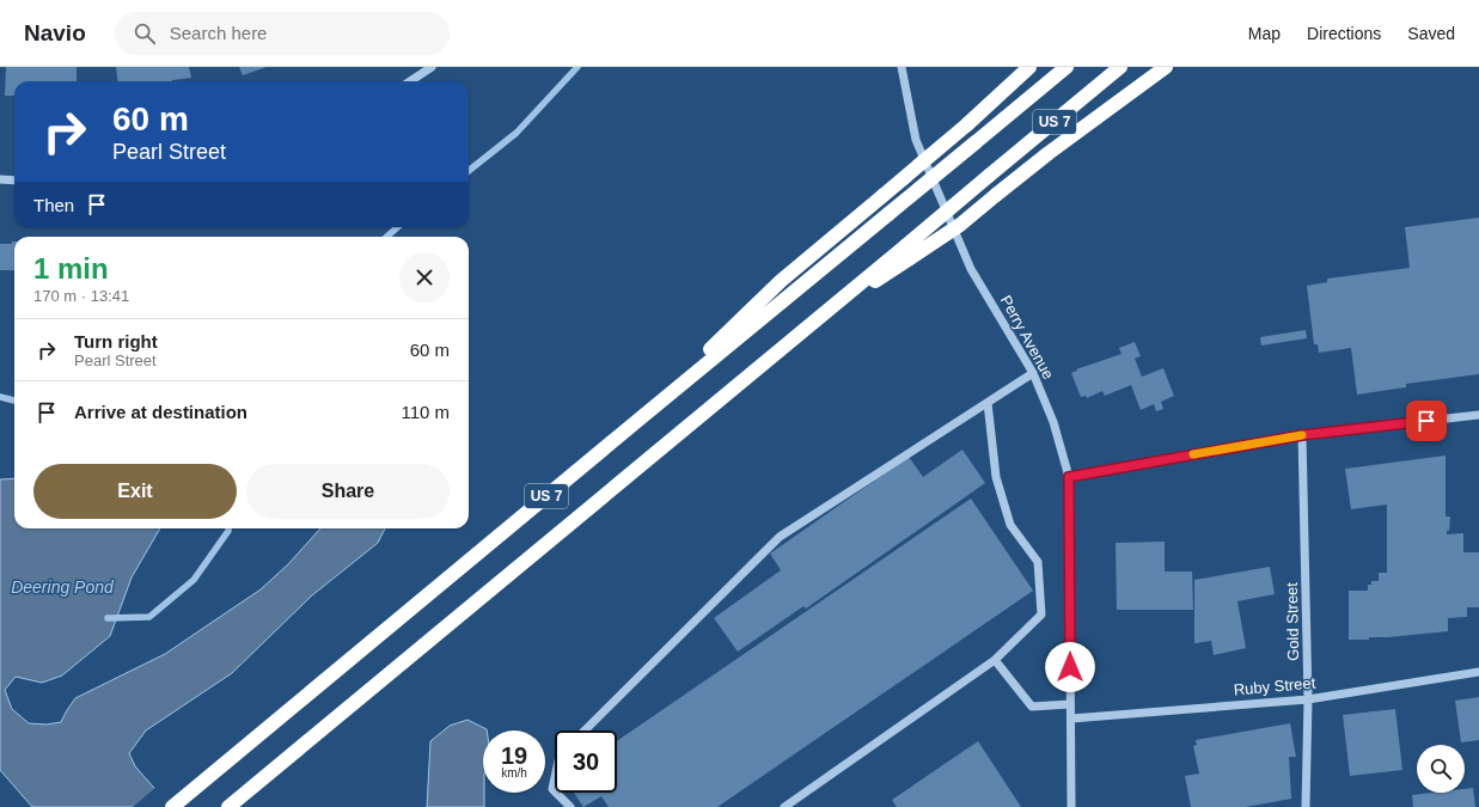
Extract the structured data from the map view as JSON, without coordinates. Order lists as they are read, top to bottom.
{
  "streets": {
    "highway": ["US 7"],
    "street": ["Perry Avenue", "Gold Street", "Ruby Street"]
  },
  "crossings": [
    ["Perry Avenue", "Ruby Street"],
    ["Gold Street", "Ruby Street"]
  ],
  "water": ["Deering Pond"],
  "page": {
    "header": "Navio",
    "search": "Search here",
    "nav": ["Map", "Directions", "Saved"],
    "turn": ["60 m", "Pearl Street"],
    "then": "Then",
    "heading": ["1 min", "170 m · 13:41"],
    "list": [
      {
        "name": "Turn right",
        "note": "Pearl Street",
        "value": "60 m"
      },
      {
        "name": "Arrive at destination",
        "value": "110 m"
      }
    ],
    "buttons": ["Exit", "Share"],
    "speed": "19 km/h",
    "limit": "30"
  }
}
